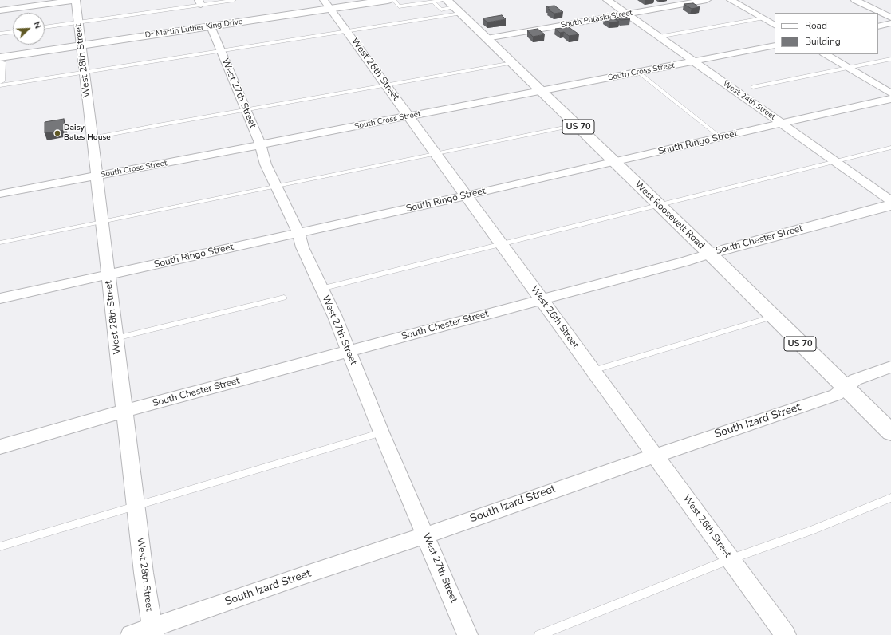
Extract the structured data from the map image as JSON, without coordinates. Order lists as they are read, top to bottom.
{
  "streets": {
    "main road": [
      "Dr Martin Luther King Drive",
      "US 70",
      "West Roosevelt Road",
      "South Chester Street"
    ],
    "street": [
      "South Pulaski Street",
      "West 28th Street",
      "West 26th Street",
      "South Cross Street",
      "West 27th Street",
      "West 24th Street",
      "South Ringo Street",
      "South Izard Street"
    ]
  },
  "crossings": [
    ["South Pulaski Street", "West 24th Street"],
    ["South Pulaski Street", "West Roosevelt Road"],
    ["Dr Martin Luther King Drive", "West 28th Street"],
    ["Dr Martin Luther King Drive", "West 26th Street"],
    ["Dr Martin Luther King Drive", "West 27th Street"],
    ["West 28th Street", "South Cross Street"],
    ["West 28th Street", "South Ringo Street"],
    ["West 28th Street", "South Chester Street"],
    ["West 28th Street", "South Izard Street"],
    ["West 26th Street", "South Cross Street"],
    ["West 26th Street", "South Ringo Street"],
    ["West 26th Street", "South Chester Street"],
    ["West 26th Street", "South Izard Street"],
    ["South Cross Street", "West 27th Street"],
    ["South Cross Street", "West 24th Street"],
    ["South Cross Street", "West Roosevelt Road"],
    ["West 27th Street", "South Ringo Street"],
    ["West 27th Street", "South Chester Street"],
    ["West 27th Street", "South Izard Street"],
    ["West 24th Street", "South Ringo Street"],
    ["South Ringo Street", "West Roosevelt Road"],
    ["West Roosevelt Road", "South Chester Street"],
    ["West Roosevelt Road", "South Izard Street"]
  ],
  "places": ["Daisy Bates House"],
  "legend": ["Road", "Building"],
  "north": "top right"
}
